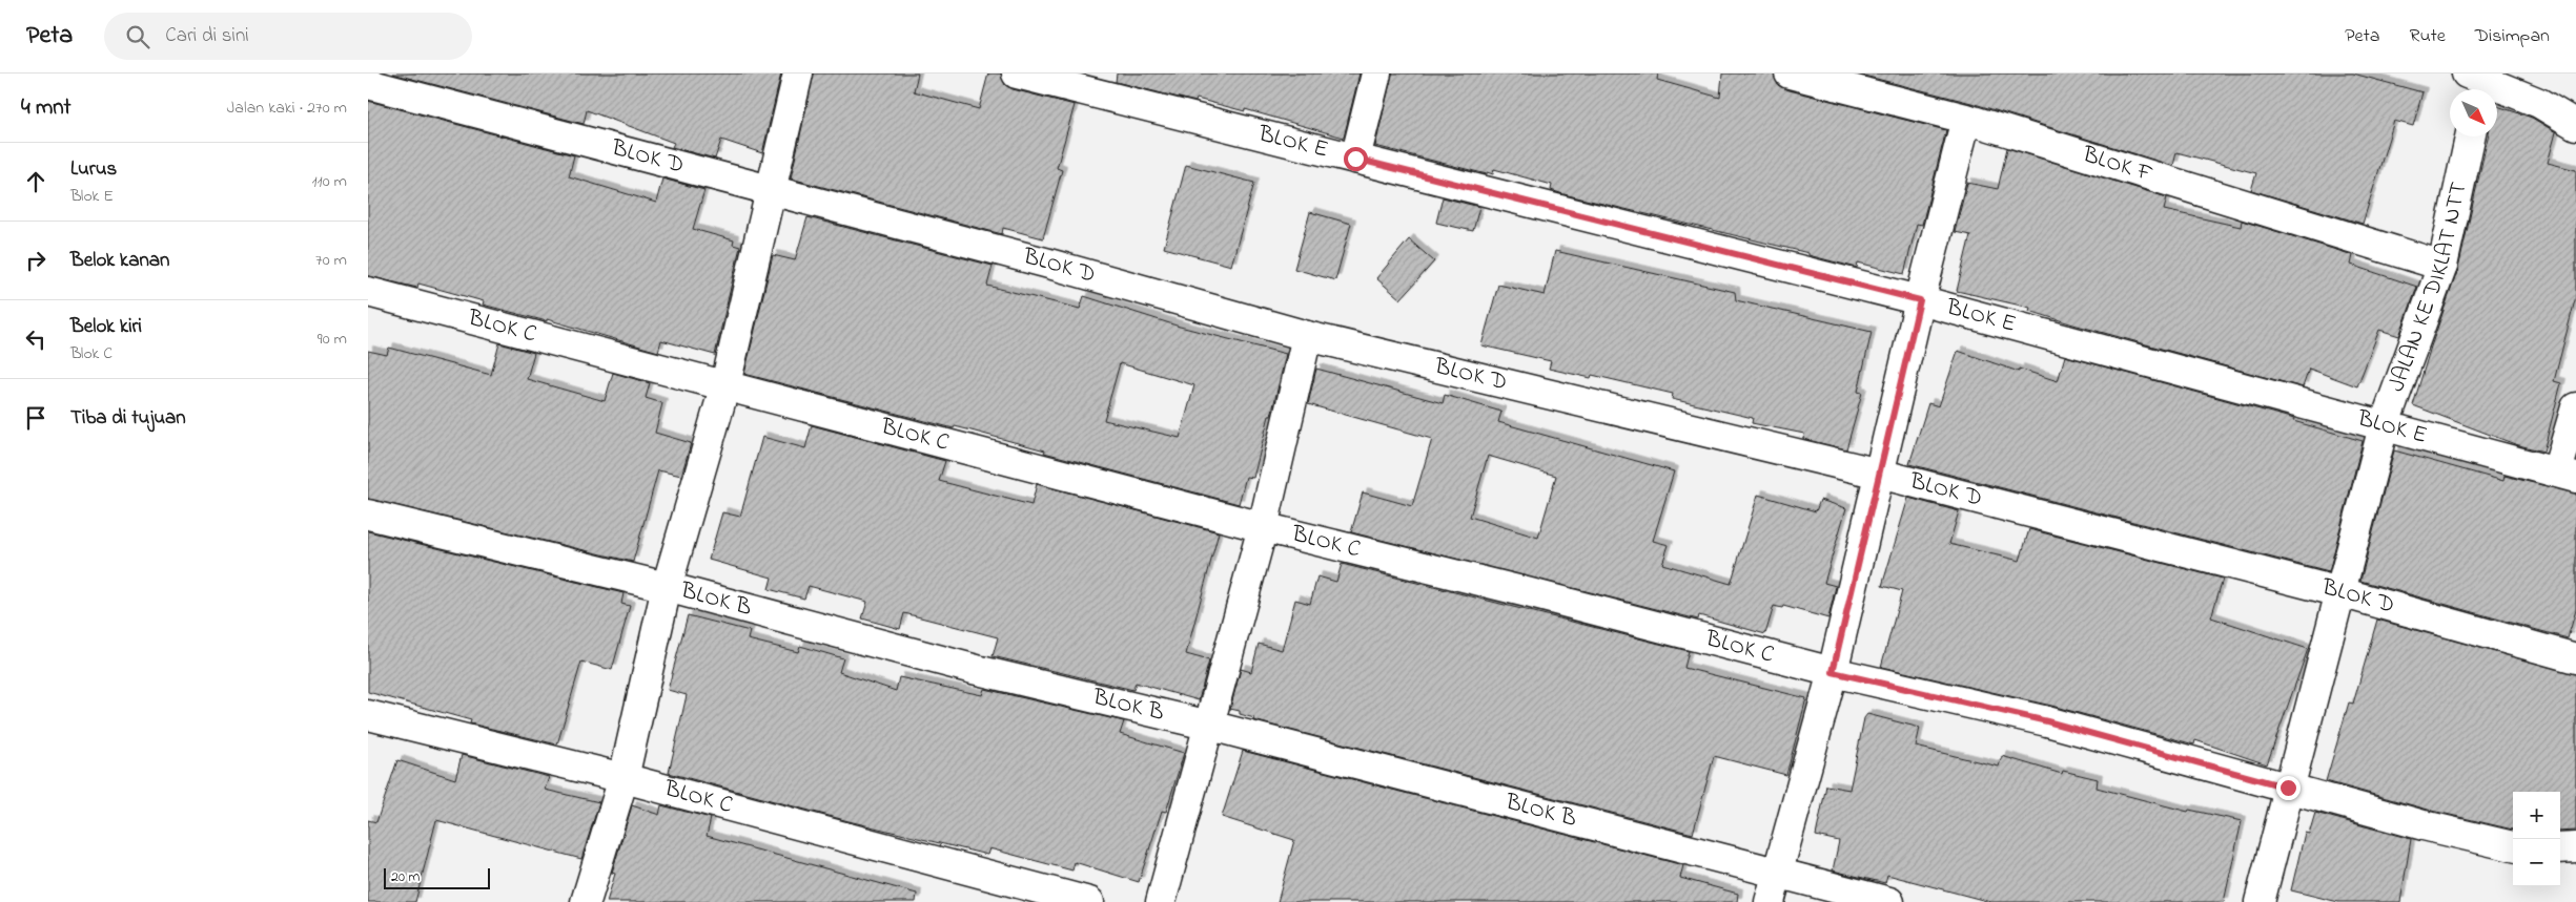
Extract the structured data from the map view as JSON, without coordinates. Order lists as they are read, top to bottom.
{
  "streets": {
    "street": [
      "BLOK E",
      "BLOK D",
      "BLOK F",
      "JALAN KE DIKLAT NTT",
      "BLOK C",
      "BLOK B"
    ]
  },
  "crossings": [
    ["BLOK E", "JALAN KE DIKLAT NTT"],
    ["BLOK D", "JALAN KE DIKLAT NTT"],
    ["BLOK F", "JALAN KE DIKLAT NTT"],
    ["JALAN KE DIKLAT NTT", "BLOK C"]
  ],
  "scale_bar": "20 m",
  "north": "bottom right",
  "page": {
    "header": "Peta",
    "search": "Cari di sini",
    "nav": ["Peta", "Rute", "Disimpan"],
    "heading": ["4 mnt", "Jalan kaki · 270 m"],
    "list": [
      ["Lurus", "Blok E", "110 m"],
      ["Belok kanan", "70 m"],
      ["Belok kiri", "Blok C", "90 m"],
      "Tiba di tujuan"
    ],
    "map_buttons": ["+", "−"],
    "scale": "20 m"
  }
}
